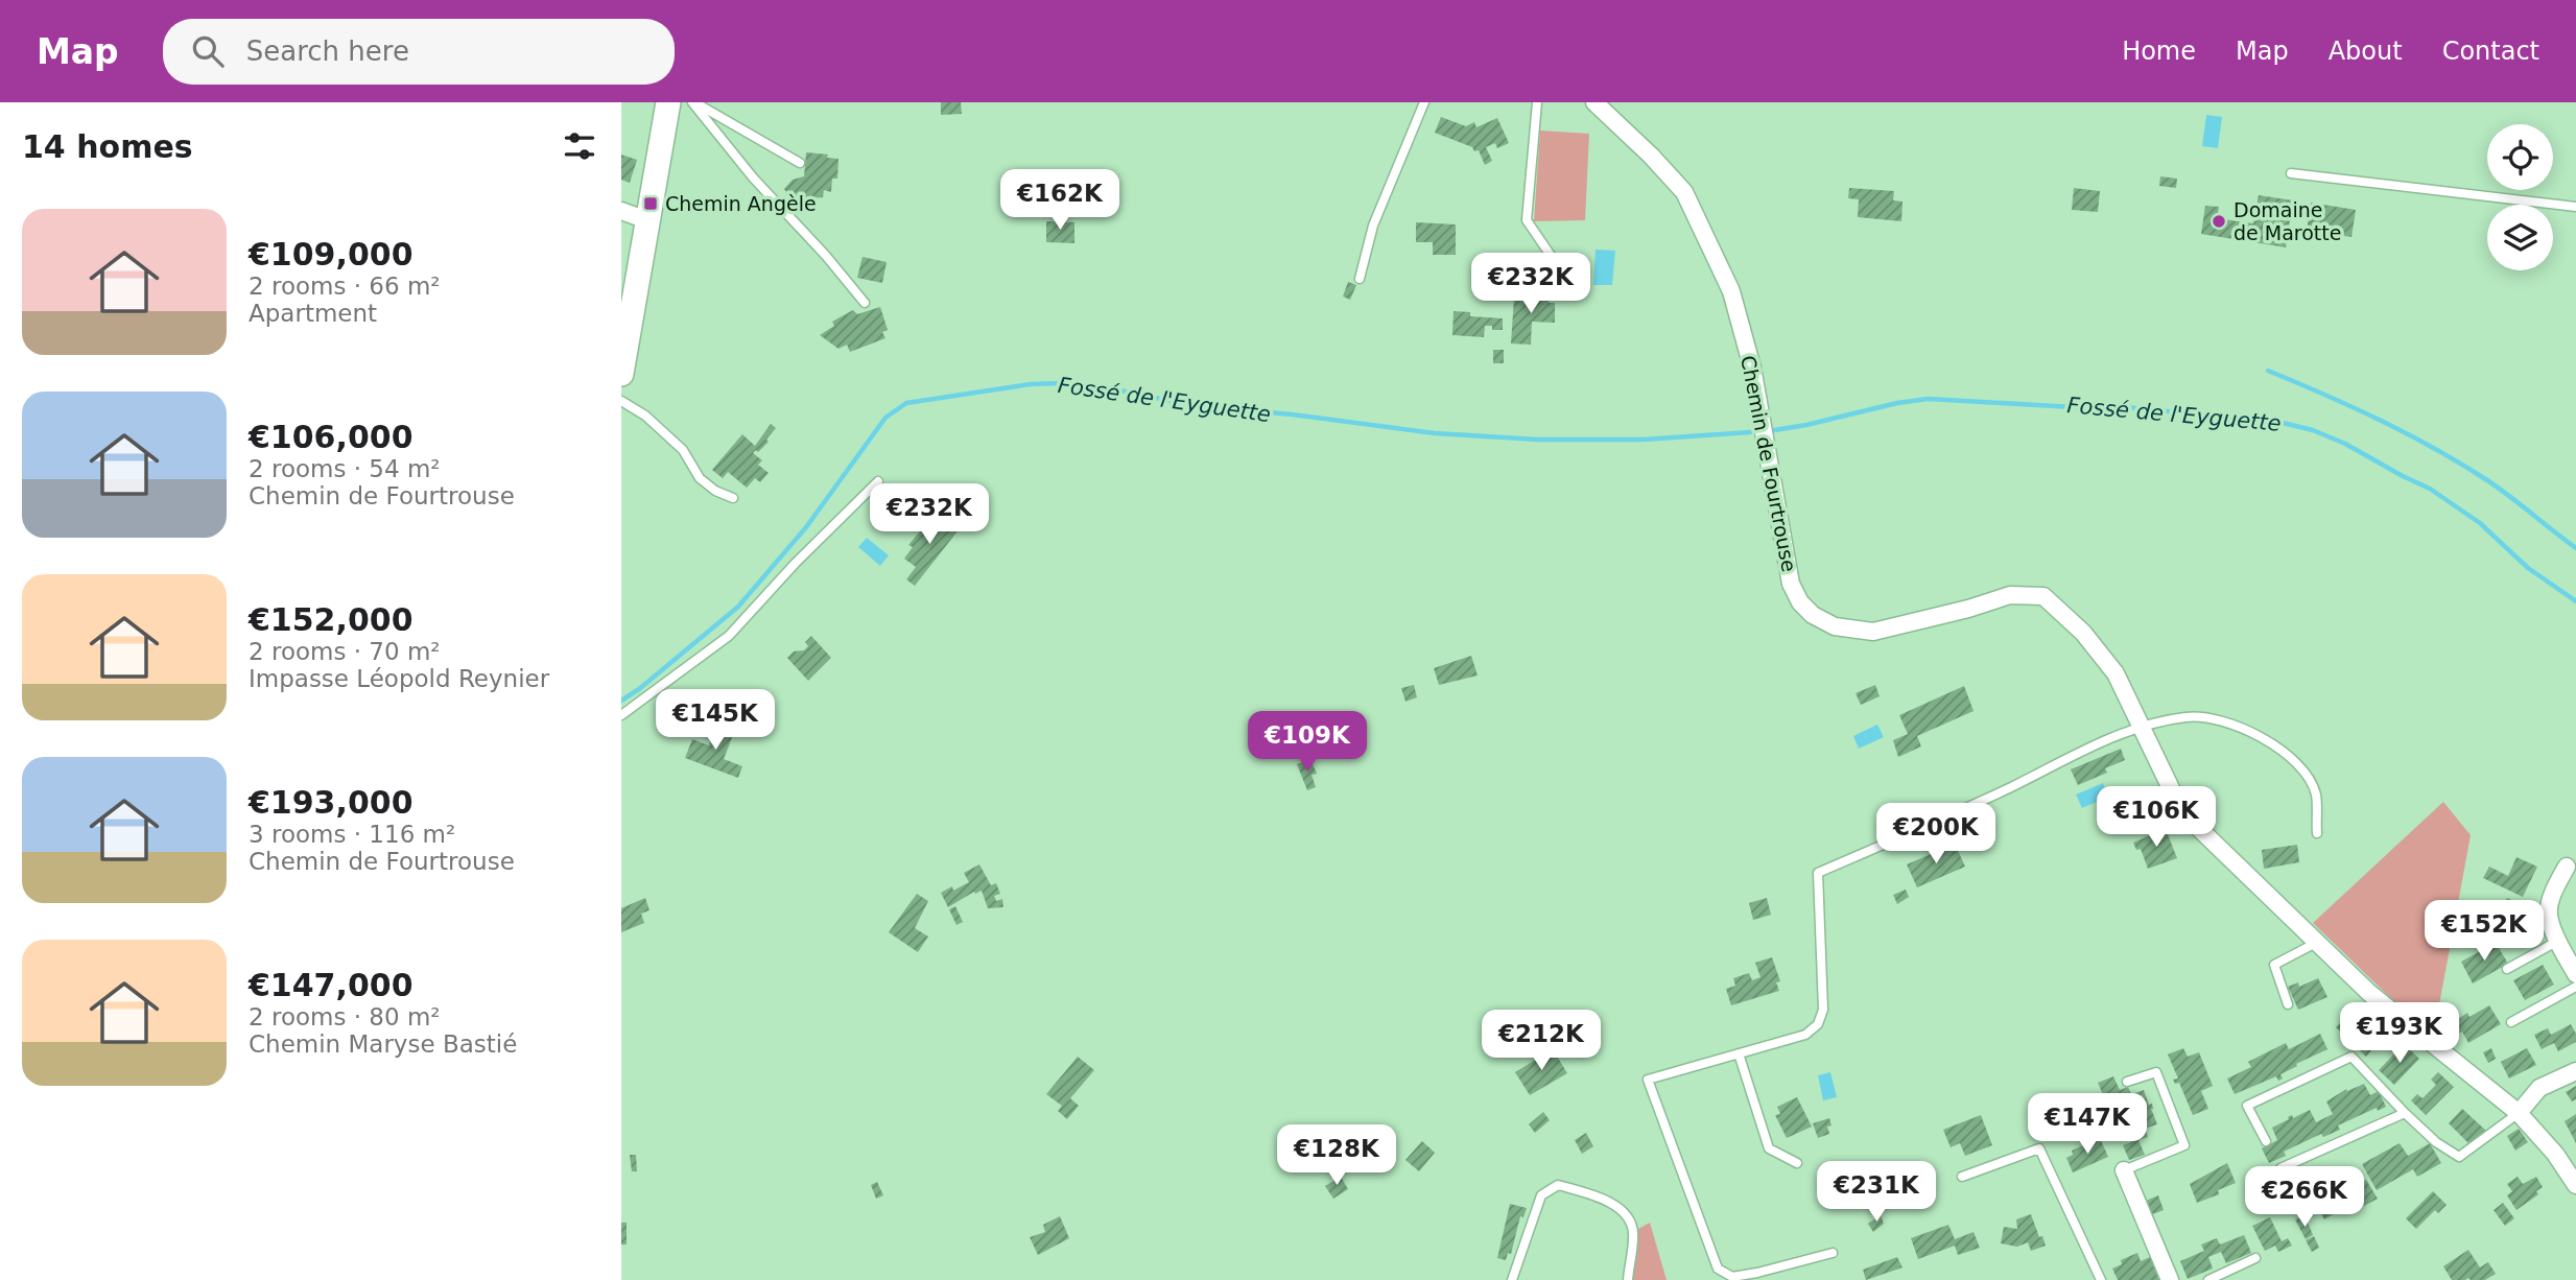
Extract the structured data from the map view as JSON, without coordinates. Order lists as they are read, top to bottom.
{
  "streets": {
    "street": ["Chemin de Fourtrouse"]
  },
  "water": ["Fossé de l'Eyguette"],
  "places": {
    "transit": ["Chemin Angèle"],
    "other": ["Domaine de Marotte"]
  },
  "page": {
    "header": "Map",
    "search": "Search here",
    "nav": [
      "Home",
      "Map",
      "About",
      "Contact"
    ],
    "heading": "14 homes",
    "price": [
      "€162K",
      "€232K",
      "€232K",
      "€145K",
      "€109K",
      "€106K",
      "€200K",
      "€152K",
      "€193K",
      "€212K",
      "€147K",
      "€128K",
      "€231K",
      "€266K"
    ],
    "list": [
      {
        "name": "€109,000",
        "note": "2 rooms · 66 m² · Apartment"
      },
      {
        "name": "€106,000",
        "note": "2 rooms · 54 m² · Chemin de Fourtrouse"
      },
      {
        "name": "€152,000",
        "note": "2 rooms · 70 m² · Impasse Léopold Reynier"
      },
      {
        "name": "€193,000",
        "note": "3 rooms · 116 m² · Chemin de Fourtrouse"
      },
      {
        "name": "€147,000",
        "note": "2 rooms · 80 m² · Chemin Maryse Bastié"
      }
    ]
  }
}
